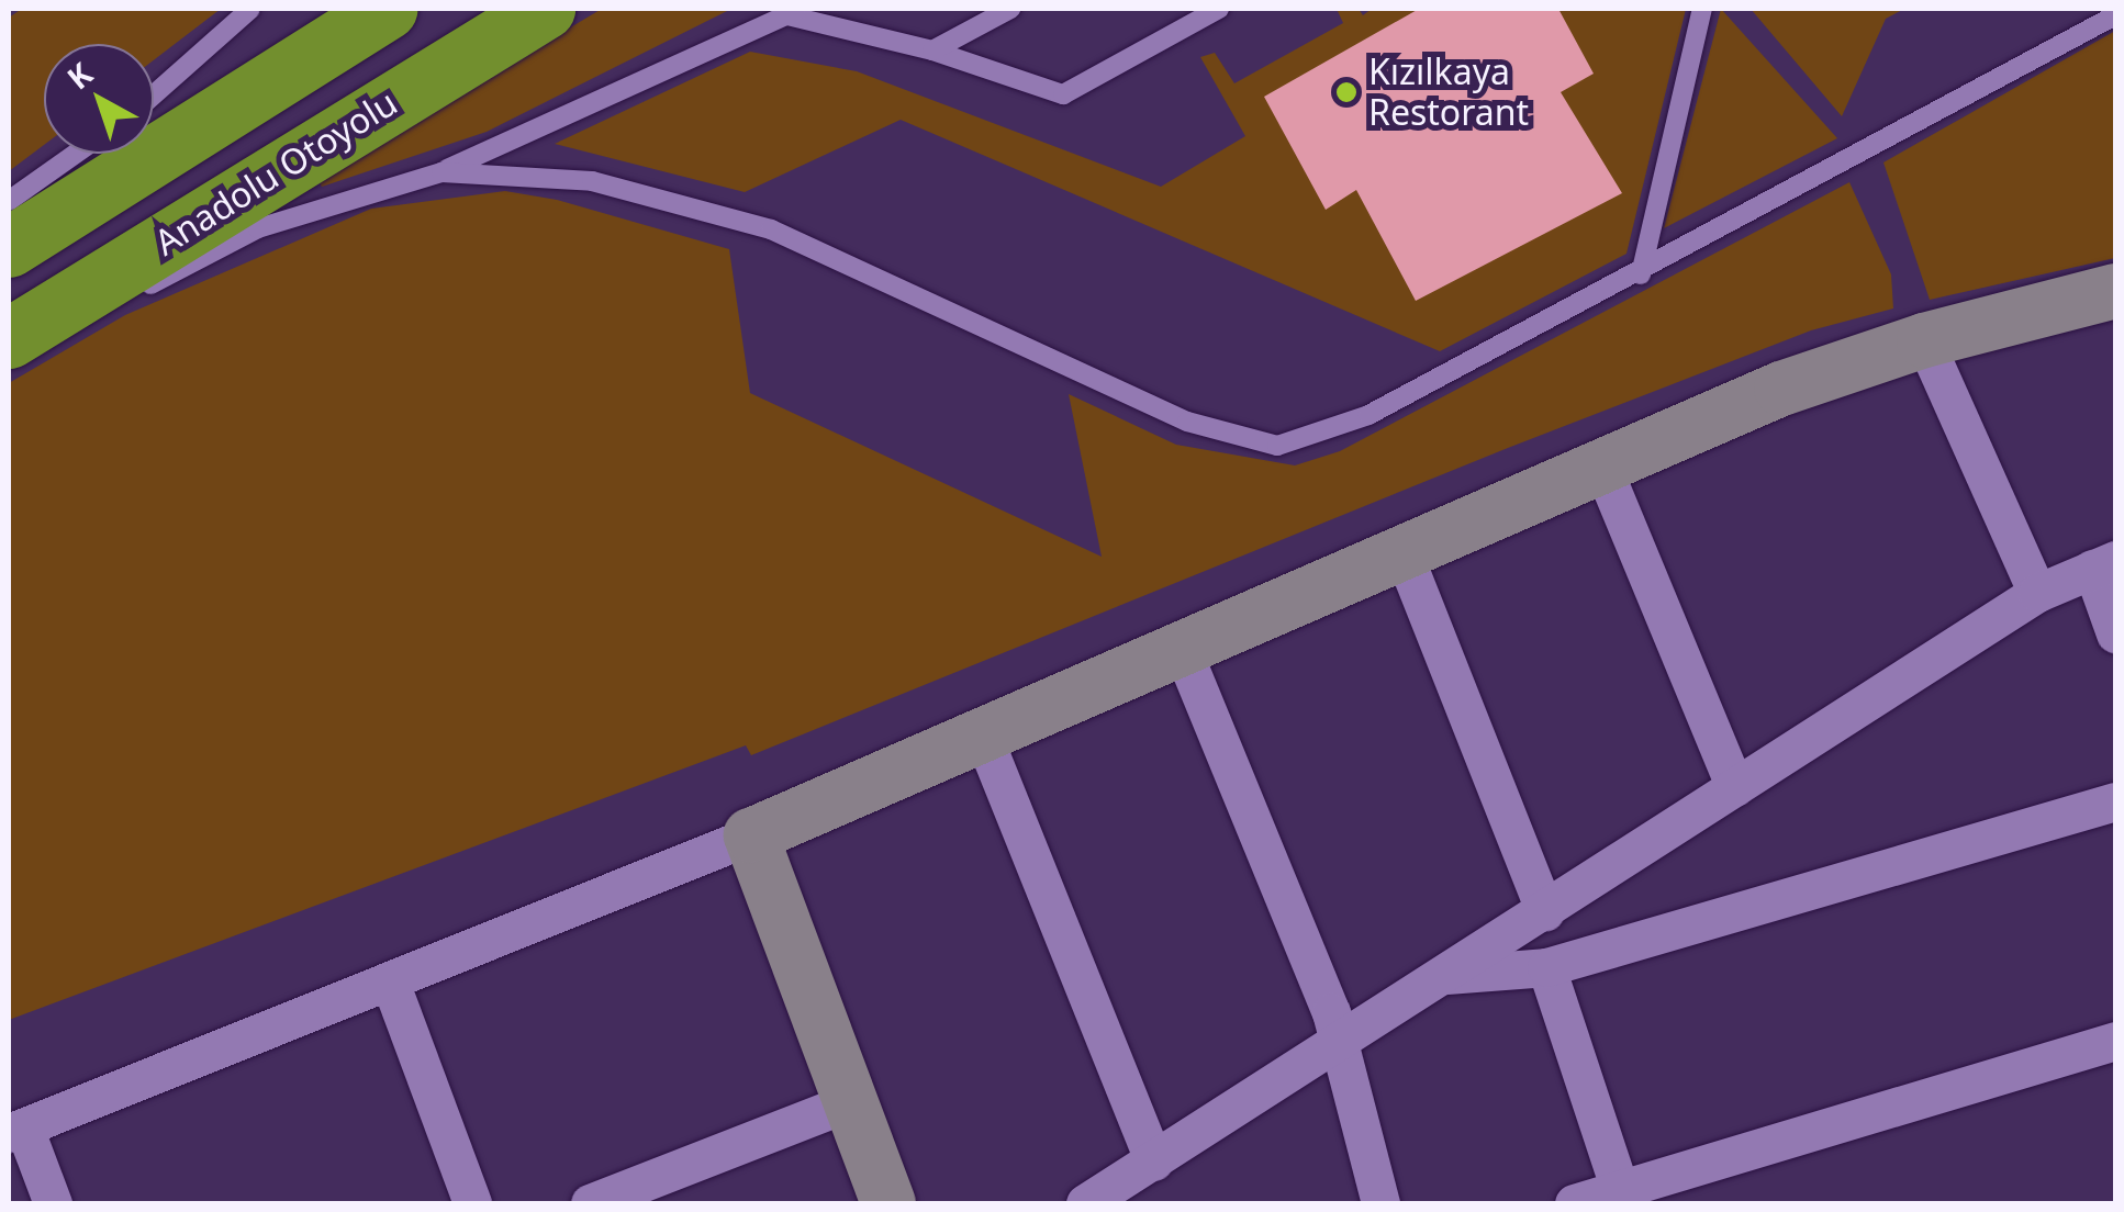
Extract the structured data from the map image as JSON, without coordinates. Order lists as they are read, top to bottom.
{
  "streets": {
    "highway": ["Anadolu Otoyolu"]
  },
  "places": ["Kızılkaya Restorant"],
  "north": "top left"
}
